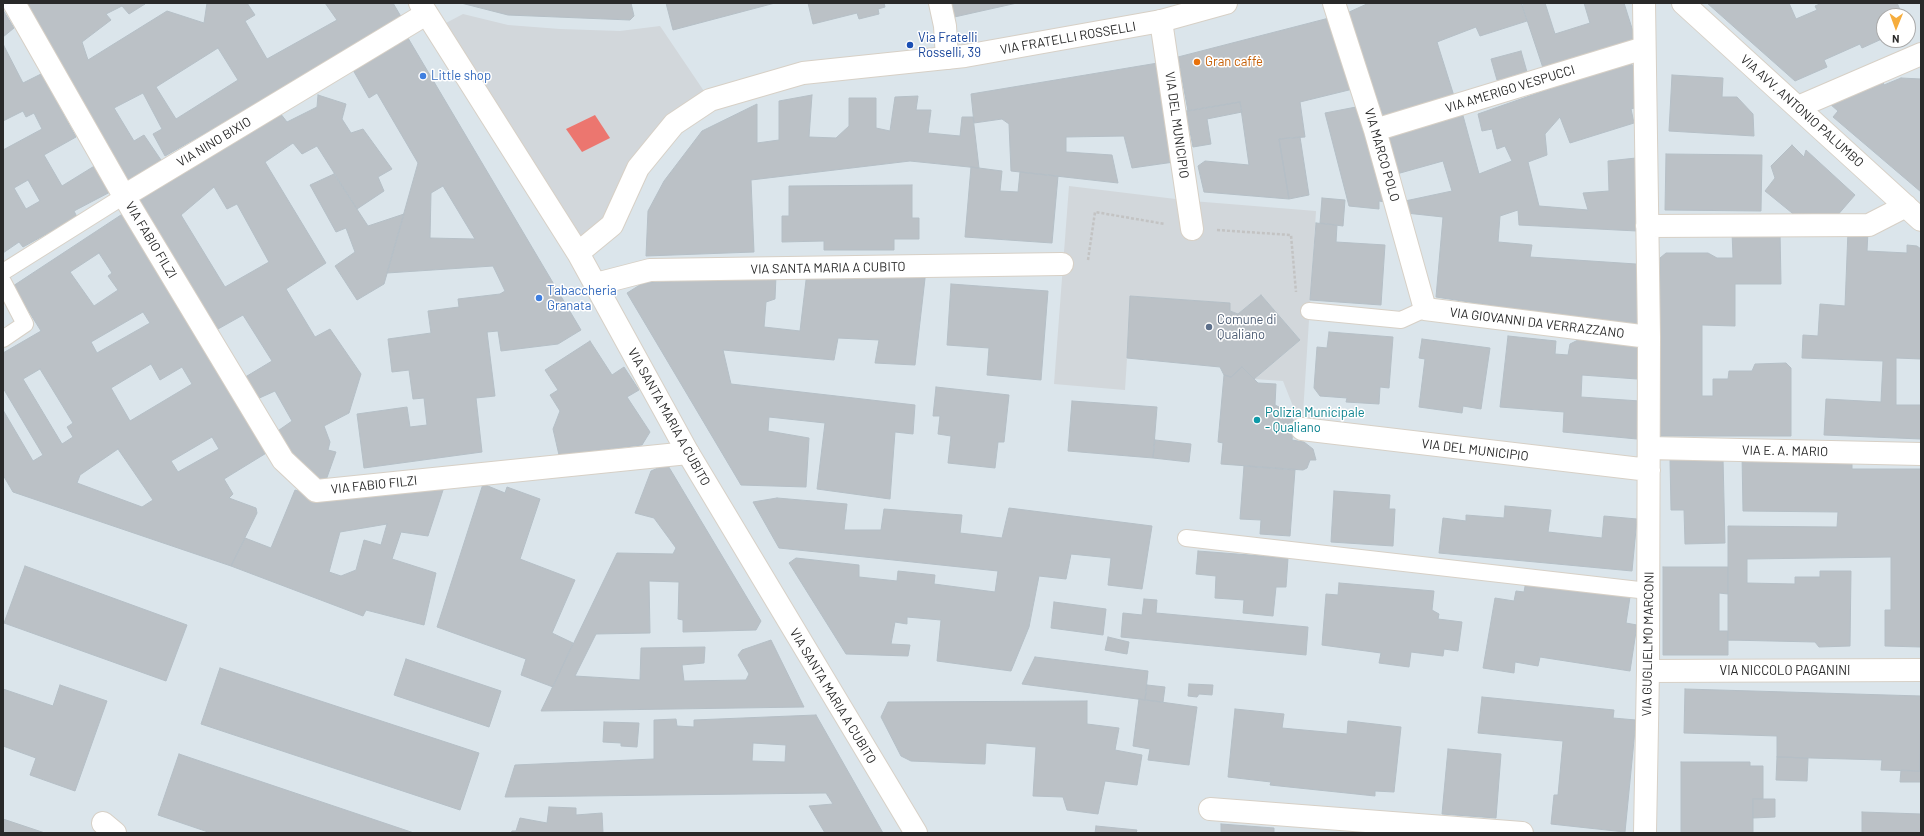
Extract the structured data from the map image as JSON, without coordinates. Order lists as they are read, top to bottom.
{
  "streets": {
    "street": [
      "VIA FRATELLI ROSSELLI",
      "VIA AMERIGO VESPUCCI",
      "VIA AVV. ANTONIO PALUMBO",
      "VIA DEL MUNICIPIO",
      "VIA NINO BIXIO",
      "VIA MARCO POLO",
      "VIA FABIO FILZI",
      "VIA SANTA MARIA A CUBITO",
      "VIA GIOVANNI DA VERRAZZANO",
      "VIA E. A. MARIO",
      "VIA GUGLIELMO MARCONI",
      "VIA NICCOLO PAGANINI"
    ]
  },
  "crossings": [
    ["VIA FRATELLI ROSSELLI", "VIA DEL MUNICIPIO"],
    ["VIA FRATELLI ROSSELLI", "VIA SANTA MARIA A CUBITO"],
    ["VIA AMERIGO VESPUCCI", "VIA MARCO POLO"],
    ["VIA AMERIGO VESPUCCI", "VIA GUGLIELMO MARCONI"],
    ["VIA DEL MUNICIPIO", "VIA E. A. MARIO"],
    ["VIA DEL MUNICIPIO", "VIA GUGLIELMO MARCONI"],
    ["VIA NINO BIXIO", "VIA FABIO FILZI"],
    ["VIA NINO BIXIO", "VIA SANTA MARIA A CUBITO"],
    ["VIA MARCO POLO", "VIA GIOVANNI DA VERRAZZANO"],
    ["VIA FABIO FILZI", "VIA SANTA MARIA A CUBITO"],
    ["VIA GIOVANNI DA VERRAZZANO", "VIA GUGLIELMO MARCONI"],
    ["VIA E. A. MARIO", "VIA GUGLIELMO MARCONI"],
    ["VIA GUGLIELMO MARCONI", "VIA NICCOLO PAGANINI"]
  ],
  "places": [
    "Via Fratelli Rosselli, 39",
    "Gran caffè",
    "Little shop",
    "Tabaccheria Granata",
    "Comune di Qualiano",
    "Polizia Municipale - Qualiano"
  ],
  "north": "bottom"
}
